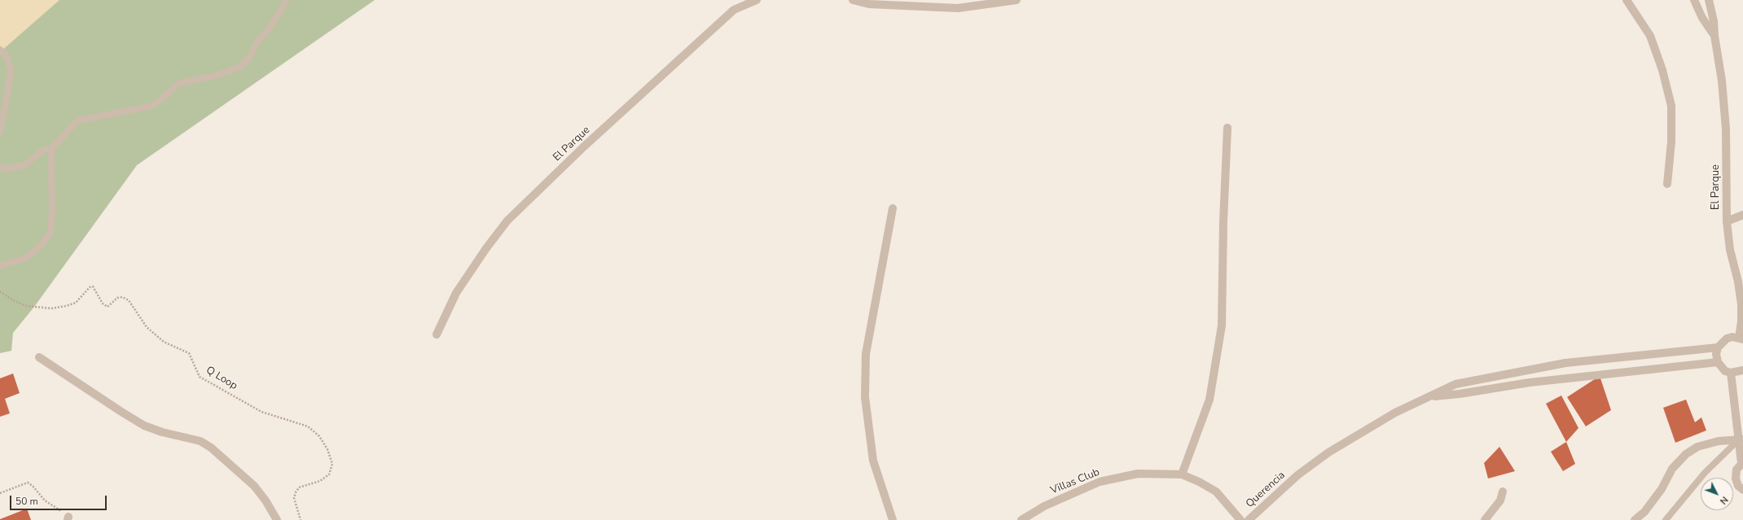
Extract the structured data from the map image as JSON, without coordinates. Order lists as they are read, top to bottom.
{
  "streets": {
    "street": ["El Parque", "Villas Club", "Querencia"],
    "path": ["Q Loop"]
  },
  "scale_bar": "50 m",
  "north": "bottom right"
}
